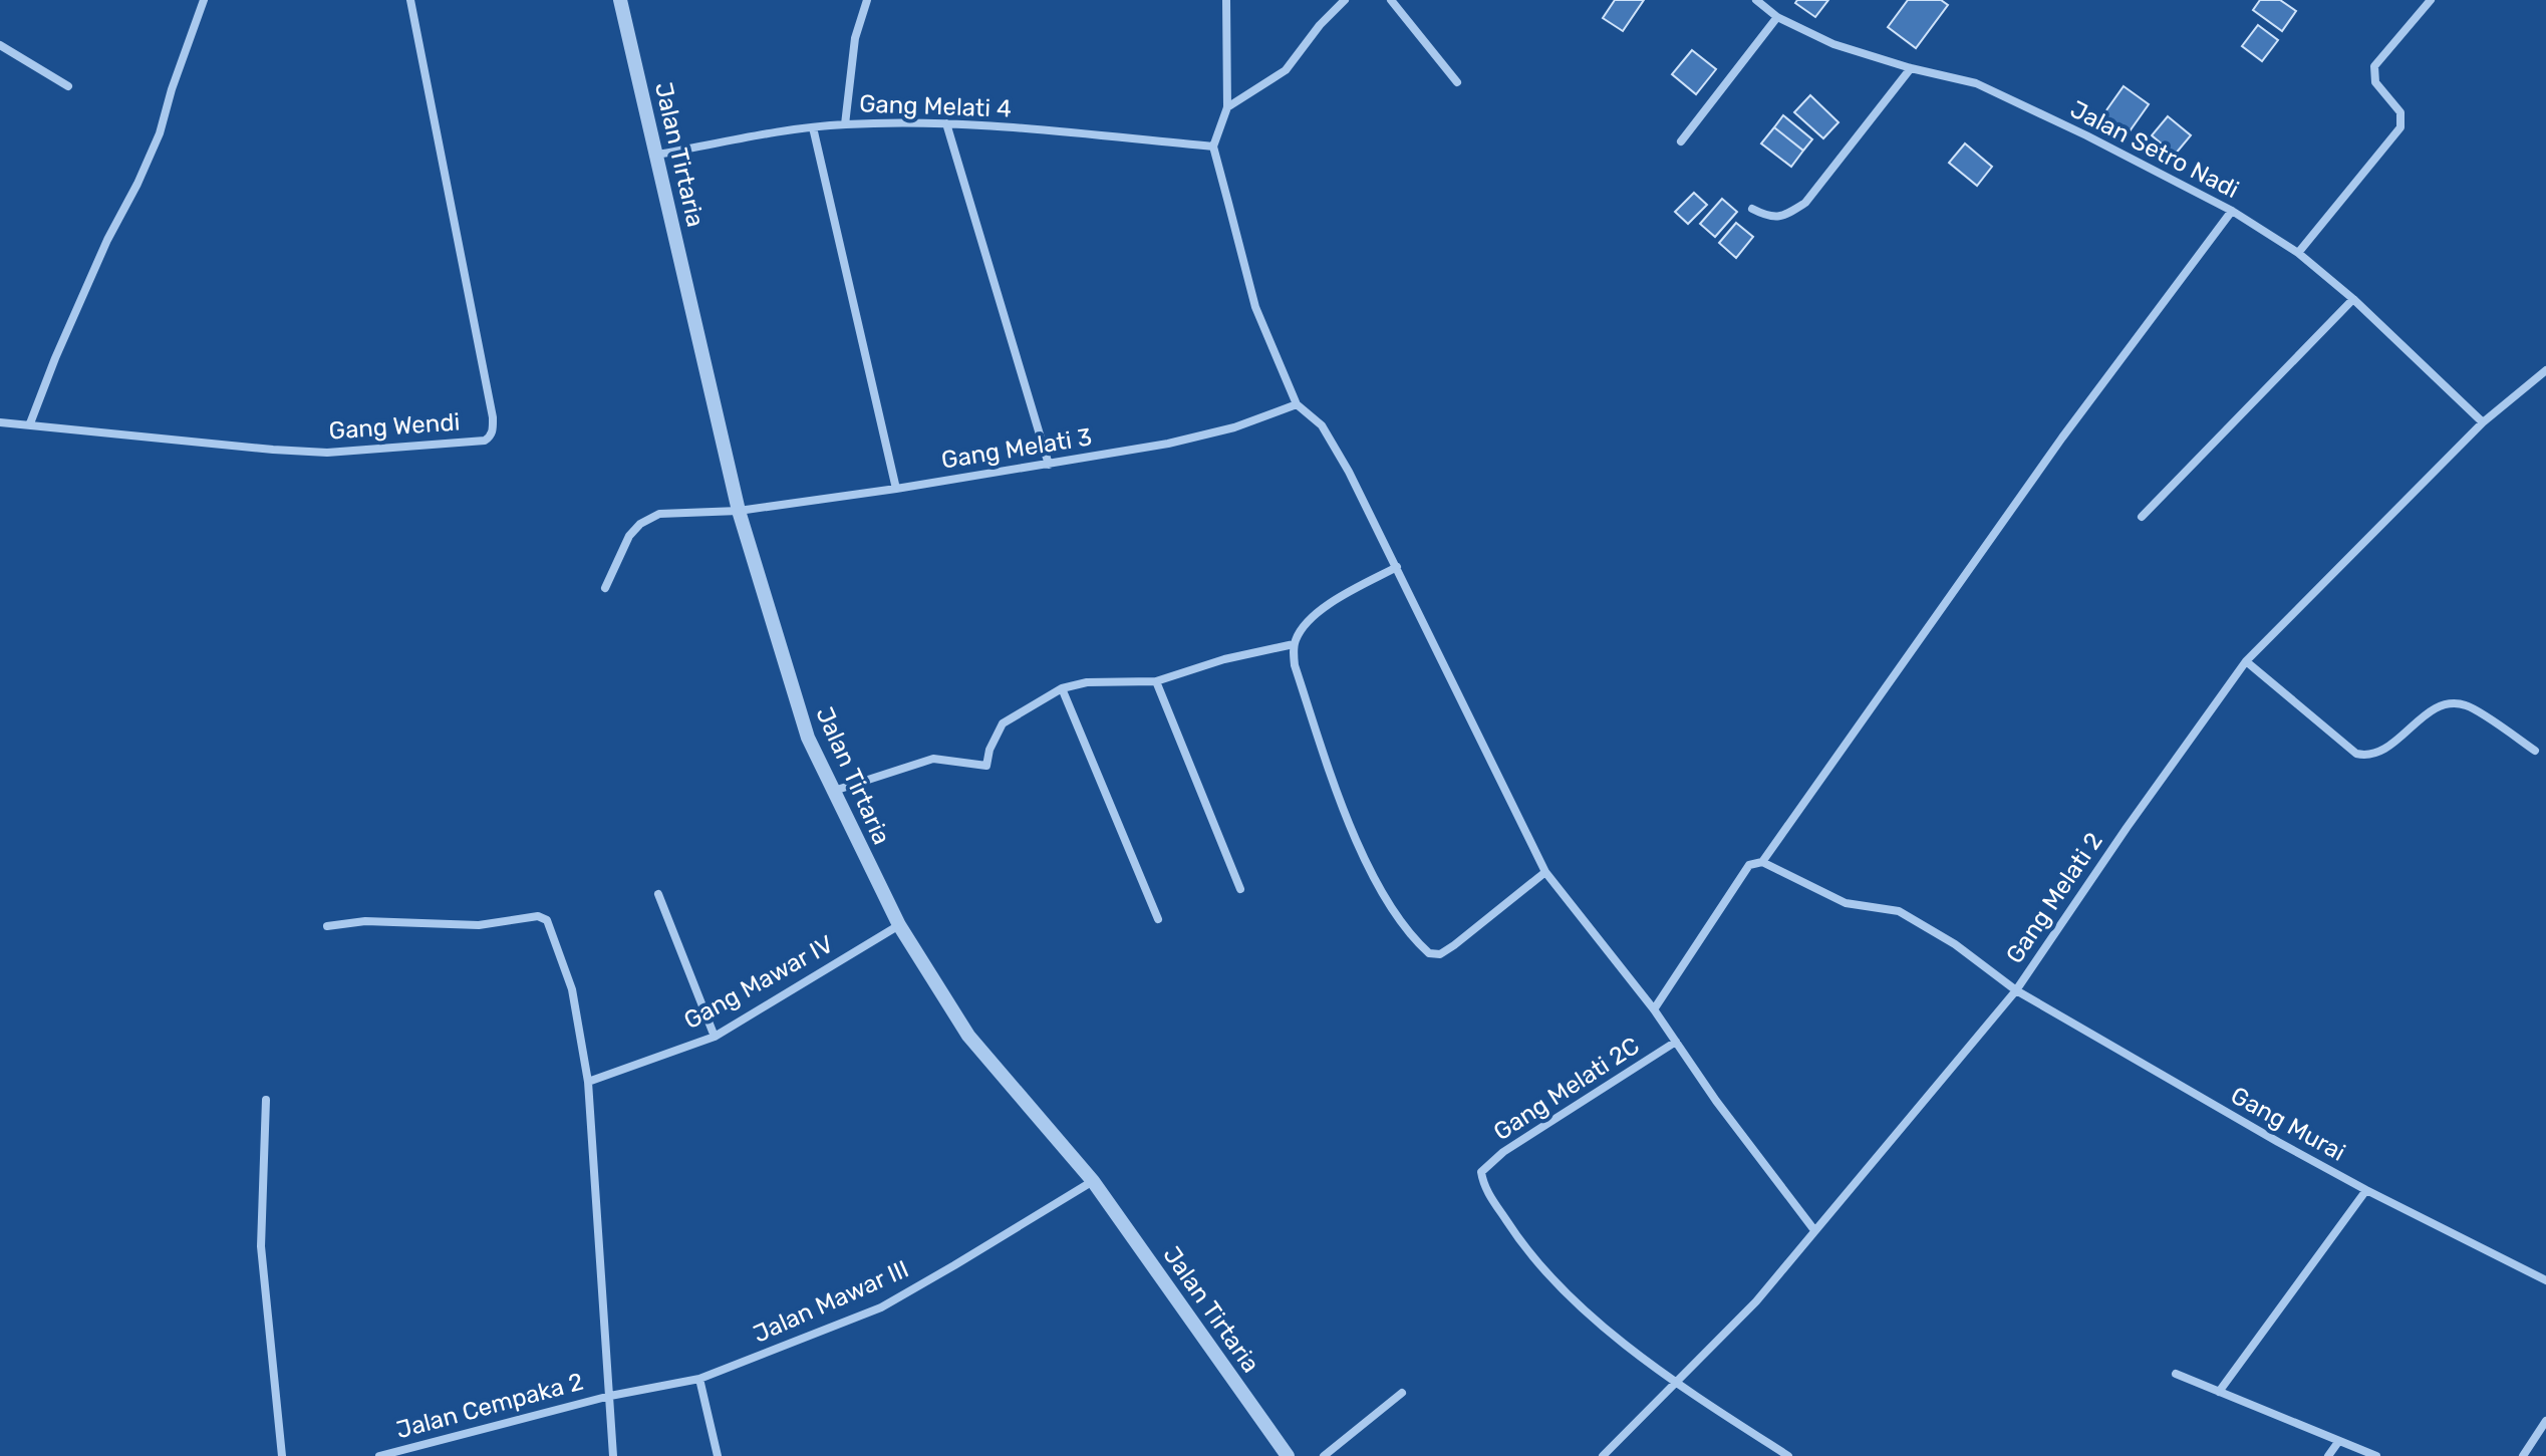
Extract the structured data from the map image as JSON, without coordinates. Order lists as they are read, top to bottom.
{
  "streets": {
    "street": [
      "Gang Melati 4",
      "Jalan Setro Nadi",
      "Jalan Tirtaria",
      "Gang Wendi",
      "Gang Melati 3",
      "Gang Melati 2",
      "Gang Mawar IV",
      "Gang Melati 2C",
      "Gang Murai",
      "Jalan Mawar III",
      "Jalan Cempaka 2"
    ]
  },
  "crossings": [
    ["Gang Melati 4", "Jalan Tirtaria"],
    ["Jalan Setro Nadi", "Gang Melati 2"],
    ["Jalan Tirtaria", "Gang Melati 3"],
    ["Jalan Tirtaria", "Gang Mawar IV"],
    ["Jalan Tirtaria", "Jalan Mawar III"],
    ["Gang Melati 2", "Gang Melati 2C"],
    ["Gang Melati 2", "Gang Murai"],
    ["Jalan Mawar III", "Jalan Cempaka 2"]
  ]
}
